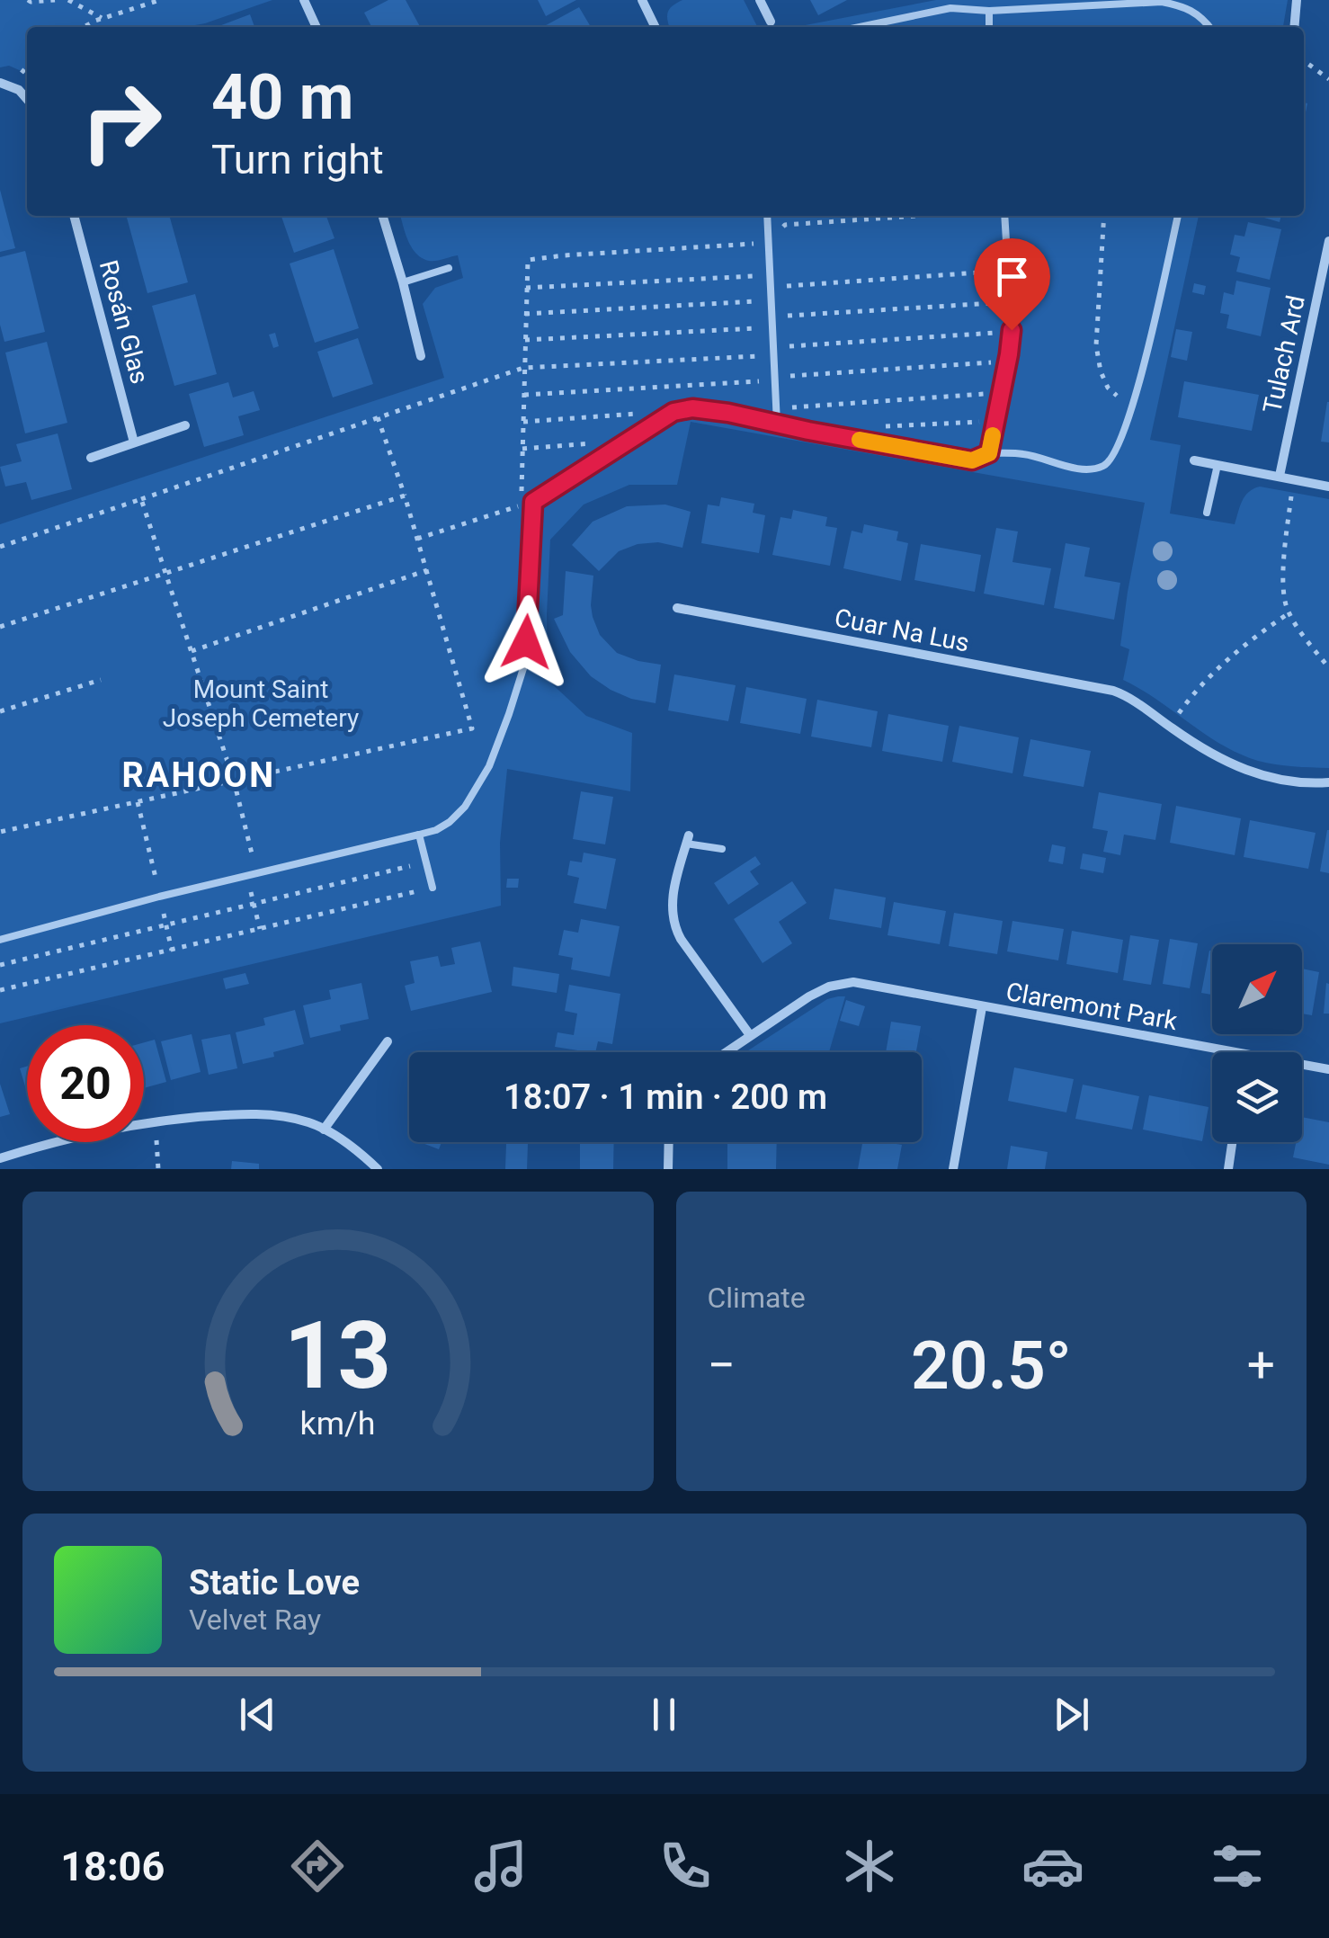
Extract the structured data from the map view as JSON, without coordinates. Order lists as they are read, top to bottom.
{
  "streets": {
    "street": [
      "Rosán Glas",
      "Tulach Ard",
      "Cuar Na Lus",
      "Claremont Park"
    ]
  },
  "districts": ["RAHOON"],
  "parks": ["Mount Saint Joseph Cemetery"],
  "north": "top right",
  "page": {
    "turn": ["40 m", "Turn right"],
    "limit": "20",
    "trip": "18:07 · 1 min · 200 m",
    "tile": "Climate",
    "heat": ["−", "20.5°", "+"],
    "song": ["Static Love", "Velvet Ray"],
    "tabs": "18:06",
    "gauge": ["13", "km/h"]
  }
}
